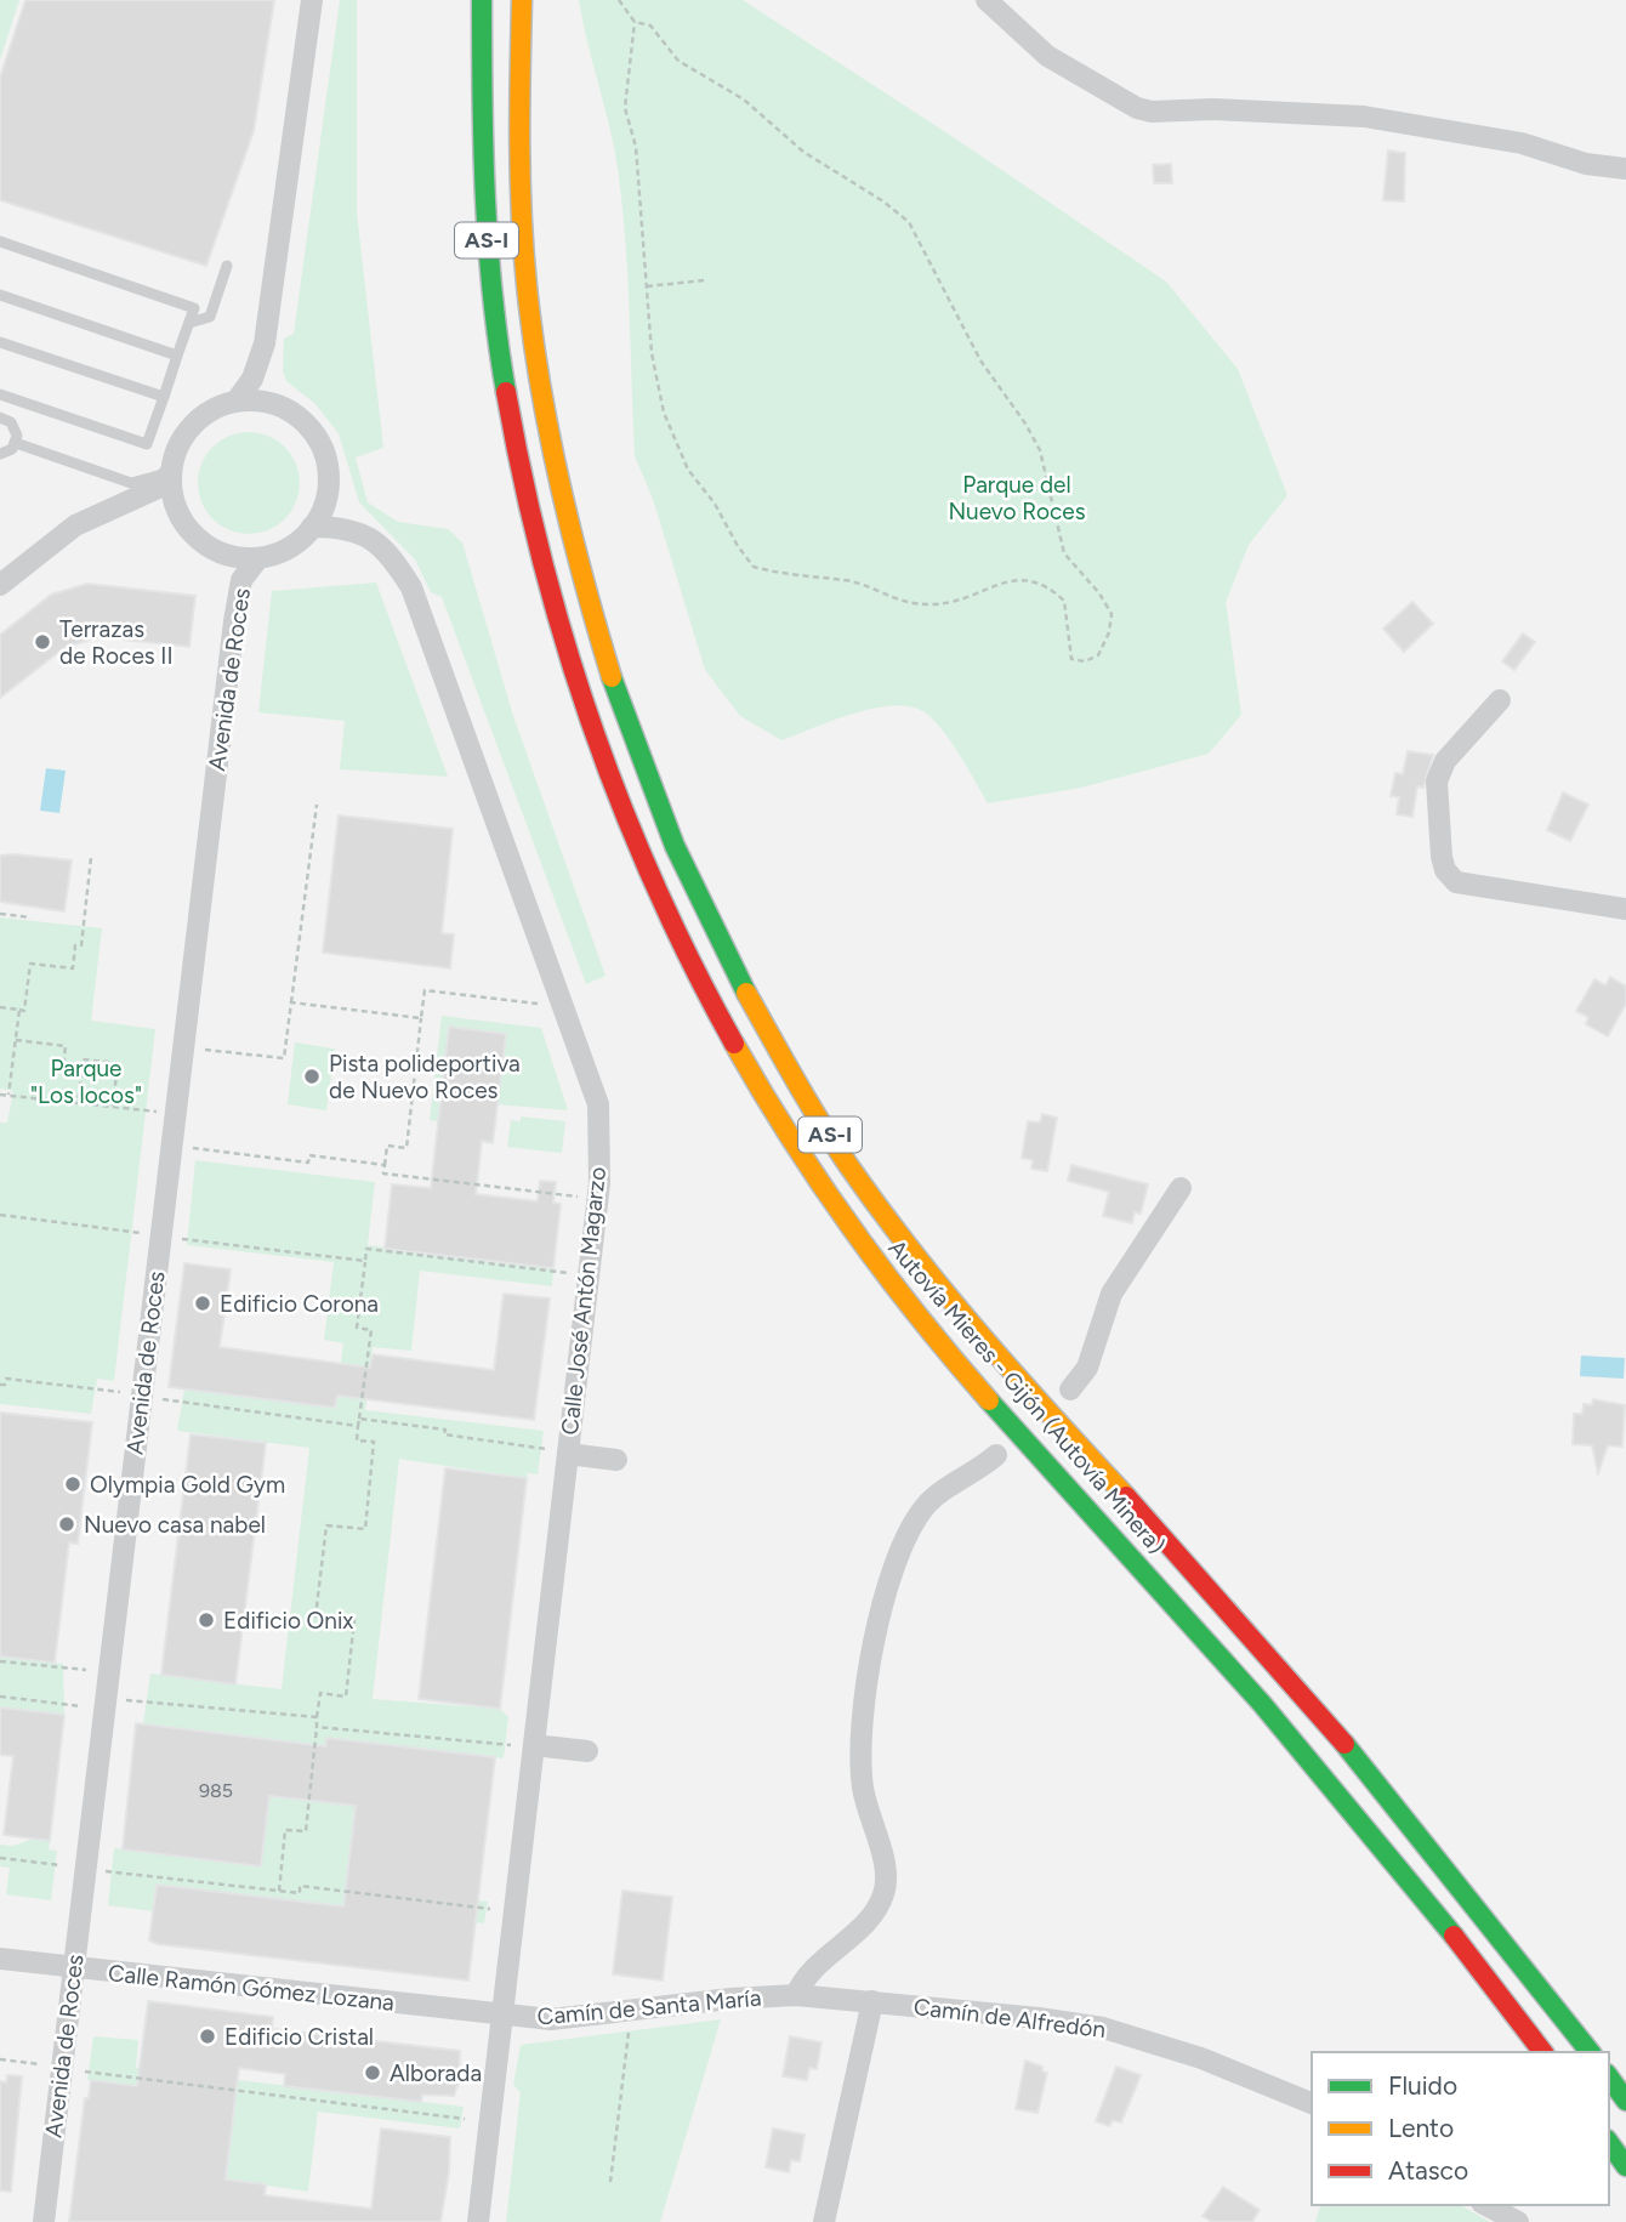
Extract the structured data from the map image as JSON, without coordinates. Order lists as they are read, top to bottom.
{
  "streets": {
    "highway": ["AS-I", "Autovía Mieres - Gijón (Autovía Minera)"],
    "street": [
      "Avenida de Roces",
      "Calle José Antón Magarzo",
      "Calle Ramón Gómez Lozana",
      "Camín de Santa María",
      "Camín de Alfredón"
    ]
  },
  "crossings": [
    ["Avenida de Roces", "Calle José Antón Magarzo"],
    ["Avenida de Roces", "Calle Ramón Gómez Lozana"],
    ["Calle José Antón Magarzo", "Calle Ramón Gómez Lozana"],
    ["Calle José Antón Magarzo", "Camín de Santa María"],
    ["Calle Ramón Gómez Lozana", "Camín de Santa María"],
    ["Camín de Santa María", "Camín de Alfredón"]
  ],
  "parks": ["Parque del Nuevo Roces", "Parque \"Los locos\""],
  "places": [
    "Terrazas de Roces II",
    "Pista polideportiva de Nuevo Roces",
    "Edificio Corona",
    "Olympia Gold Gym",
    "Nuevo casa nabel",
    "Edificio Onix",
    "Edificio Cristal",
    "Alborada"
  ],
  "house_numbers": ["985"],
  "legend": ["Fluido", "Lento", "Atasco"]
}
